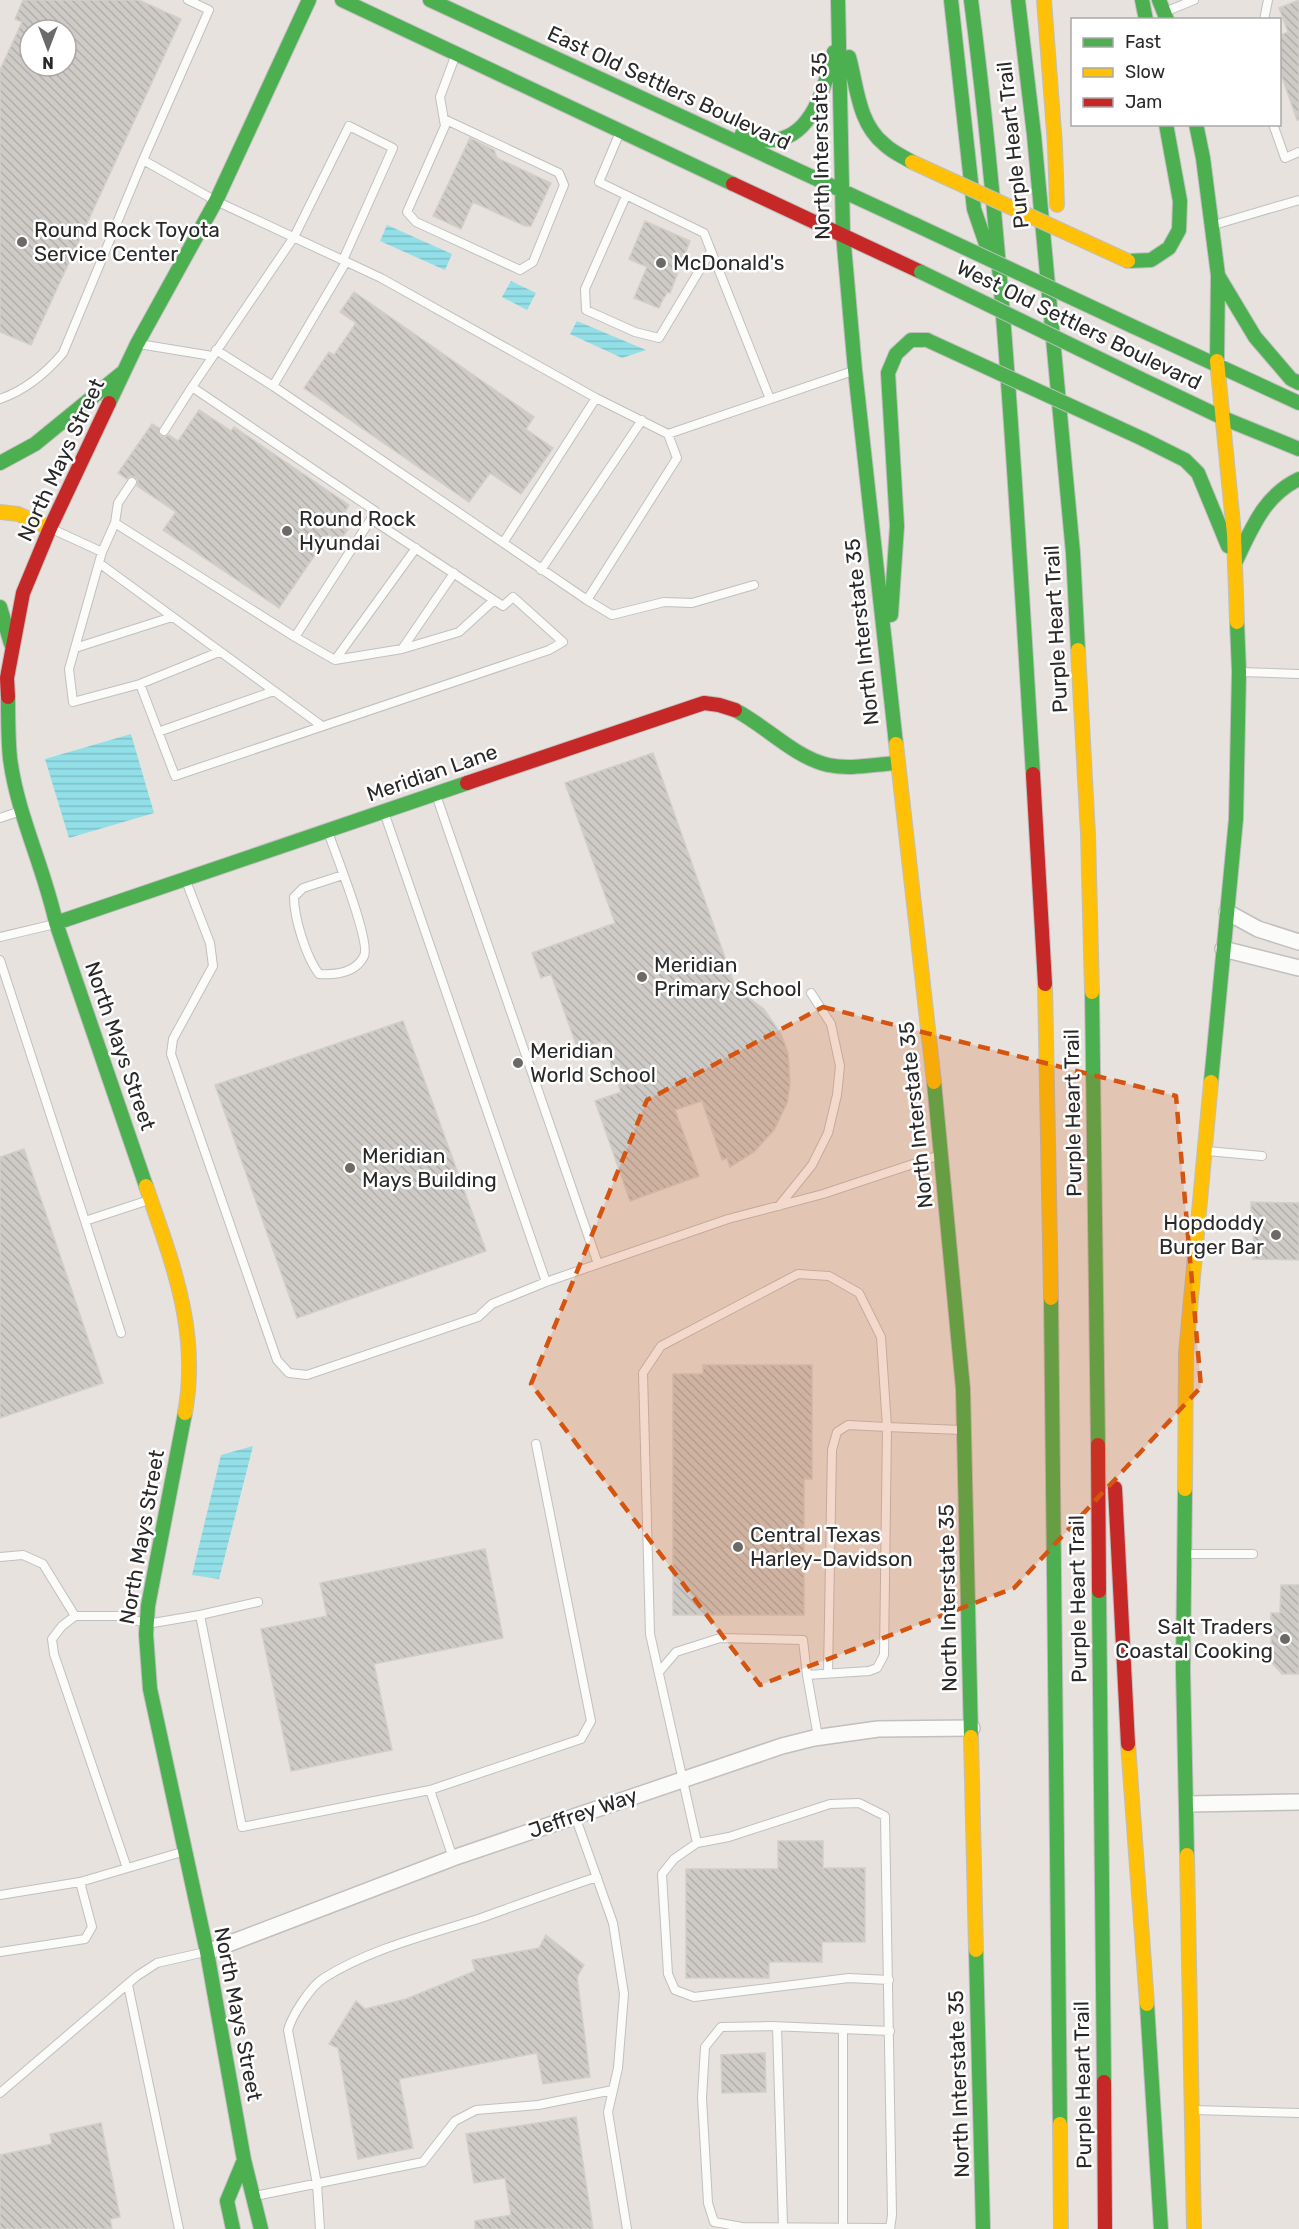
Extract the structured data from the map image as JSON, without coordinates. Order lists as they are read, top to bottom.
{
  "streets": {
    "main road": [
      "East Old Settlers Boulevard",
      "Purple Heart Trail",
      "North Interstate 35",
      "West Old Settlers Boulevard",
      "North Mays Street",
      "Meridian Lane"
    ],
    "street": ["Jeffrey Way"]
  },
  "crossings": [
    ["East Old Settlers Boulevard", "North Interstate 35"],
    ["North Interstate 35", "West Old Settlers Boulevard"],
    ["North Interstate 35", "Meridian Lane"],
    ["North Interstate 35", "Jeffrey Way"],
    ["North Mays Street", "Meridian Lane"],
    ["North Mays Street", "Jeffrey Way"]
  ],
  "places": [
    "Round Rock Toyota Service Center",
    "McDonald's",
    "Round Rock Hyundai",
    "Meridian Primary School",
    "Meridian World School",
    "Meridian Mays Building",
    "Hopdoddy Burger Bar",
    "Central Texas Harley-Davidson",
    "Salt Traders Coastal Cooking"
  ],
  "legend": ["Fast", "Slow", "Jam"],
  "north": "bottom"
}
